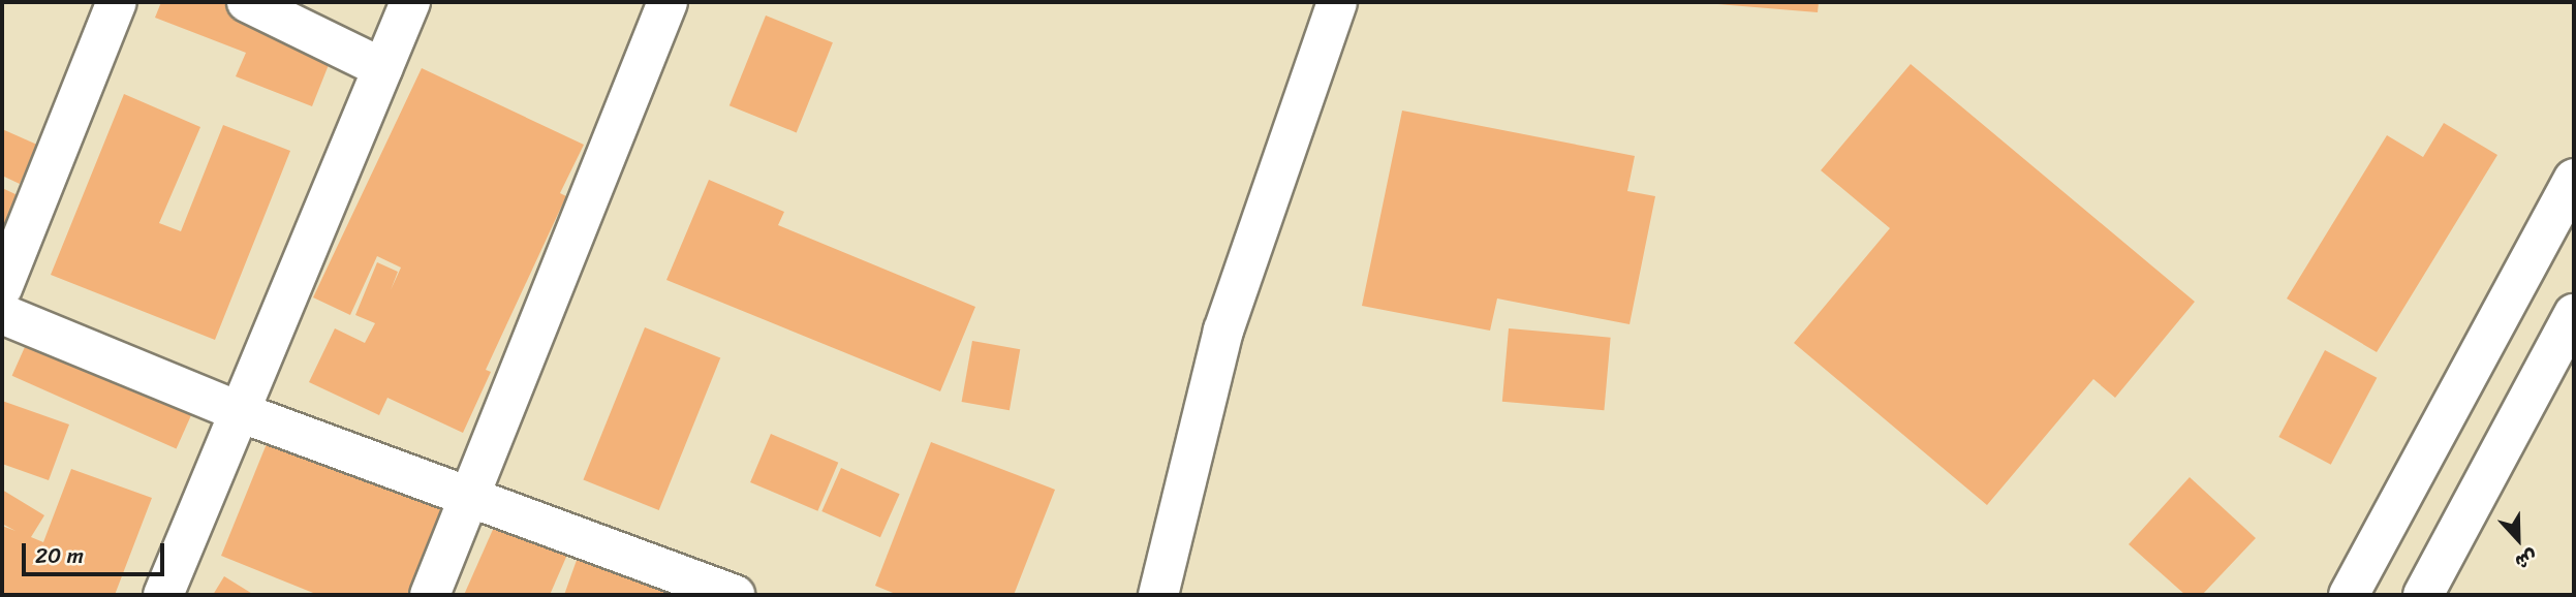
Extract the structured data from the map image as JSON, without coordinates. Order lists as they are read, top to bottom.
{
  "scale_bar": "20 m",
  "north": "bottom"
}
